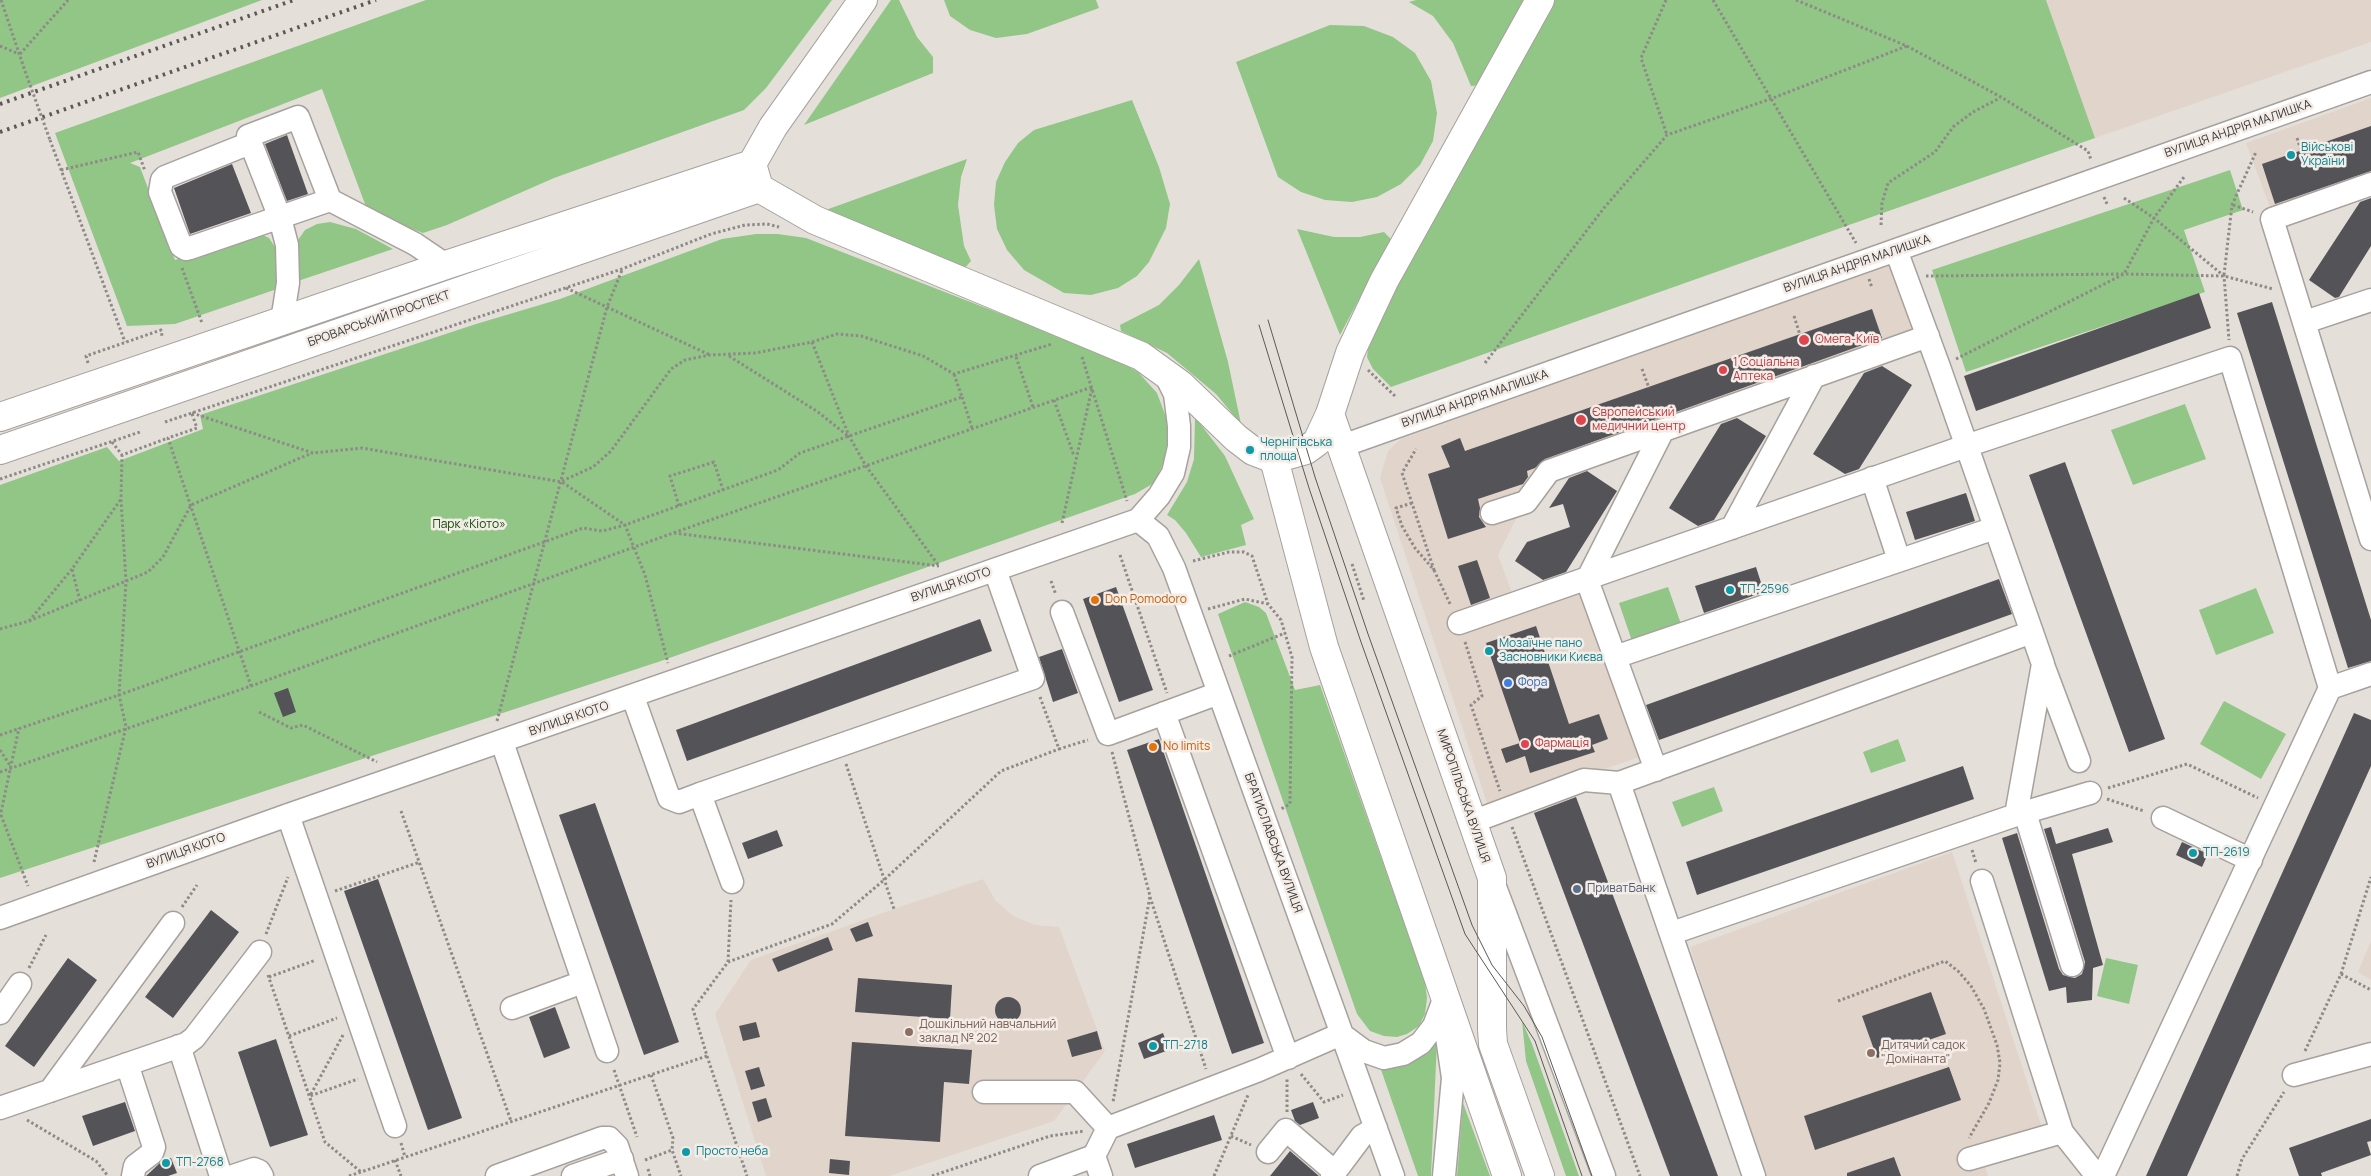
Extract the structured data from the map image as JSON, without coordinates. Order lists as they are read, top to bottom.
{
  "streets": {
    "main road": ["БРОВАРСЬКИЙ ПРОСПЕКТ", "МИРОПІЛЬСЬКА ВУЛИЦЯ"],
    "street": ["ВУЛИЦЯ АНДРІЯ МАЛИШКА", "ВУЛИЦЯ КІОТО", "БРАТИСЛАВСЬКА ВУЛИЦЯ"]
  },
  "crossings": [
    ["ВУЛИЦЯ АНДРІЯ МАЛИШКА", "МИРОПІЛЬСЬКА ВУЛИЦЯ"],
    ["ВУЛИЦЯ КІОТО", "БРАТИСЛАВСЬКА ВУЛИЦЯ"]
  ],
  "parks": ["Парк «Кіото»"],
  "places": [
    "Військові України",
    "Омега-Київ",
    "1 Соціальна Аптека",
    "Європейський медичний центр",
    "Чернігівська площа",
    "ТП-2596",
    "Don Pomodoro",
    "Мозаїчне пано Засновники Києва",
    "Фора",
    "Фармація",
    "No limits",
    "ТП-2619",
    "ПриватБанк",
    "Дошкільний навчальний заклад № 202",
    "ТП-2718",
    "Дитячий садок \"Домінанта\"",
    "Просто неба",
    "ТП-2768"
  ]
}
